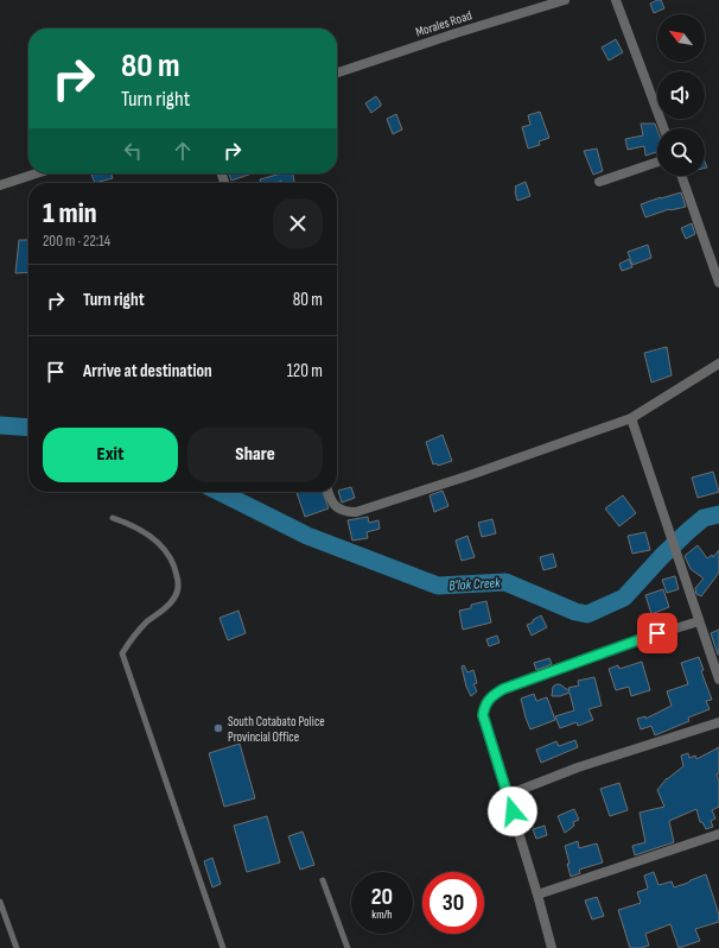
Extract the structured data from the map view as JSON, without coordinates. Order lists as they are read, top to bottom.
{
  "streets": {
    "street": ["Morales Road"]
  },
  "water": ["B'lok Creek"],
  "places": ["South Cotabato Police Provincial Office"],
  "north": "top left",
  "page": {
    "turn": ["80 m", "Turn right"],
    "heading": ["1 min", "200 m · 22:14"],
    "list": [
      {
        "name": "Turn right",
        "value": "80 m"
      },
      {
        "name": "Arrive at destination",
        "value": "120 m"
      }
    ],
    "buttons": ["Exit", "Share"],
    "speed": "20 km/h",
    "limit": "30"
  }
}
